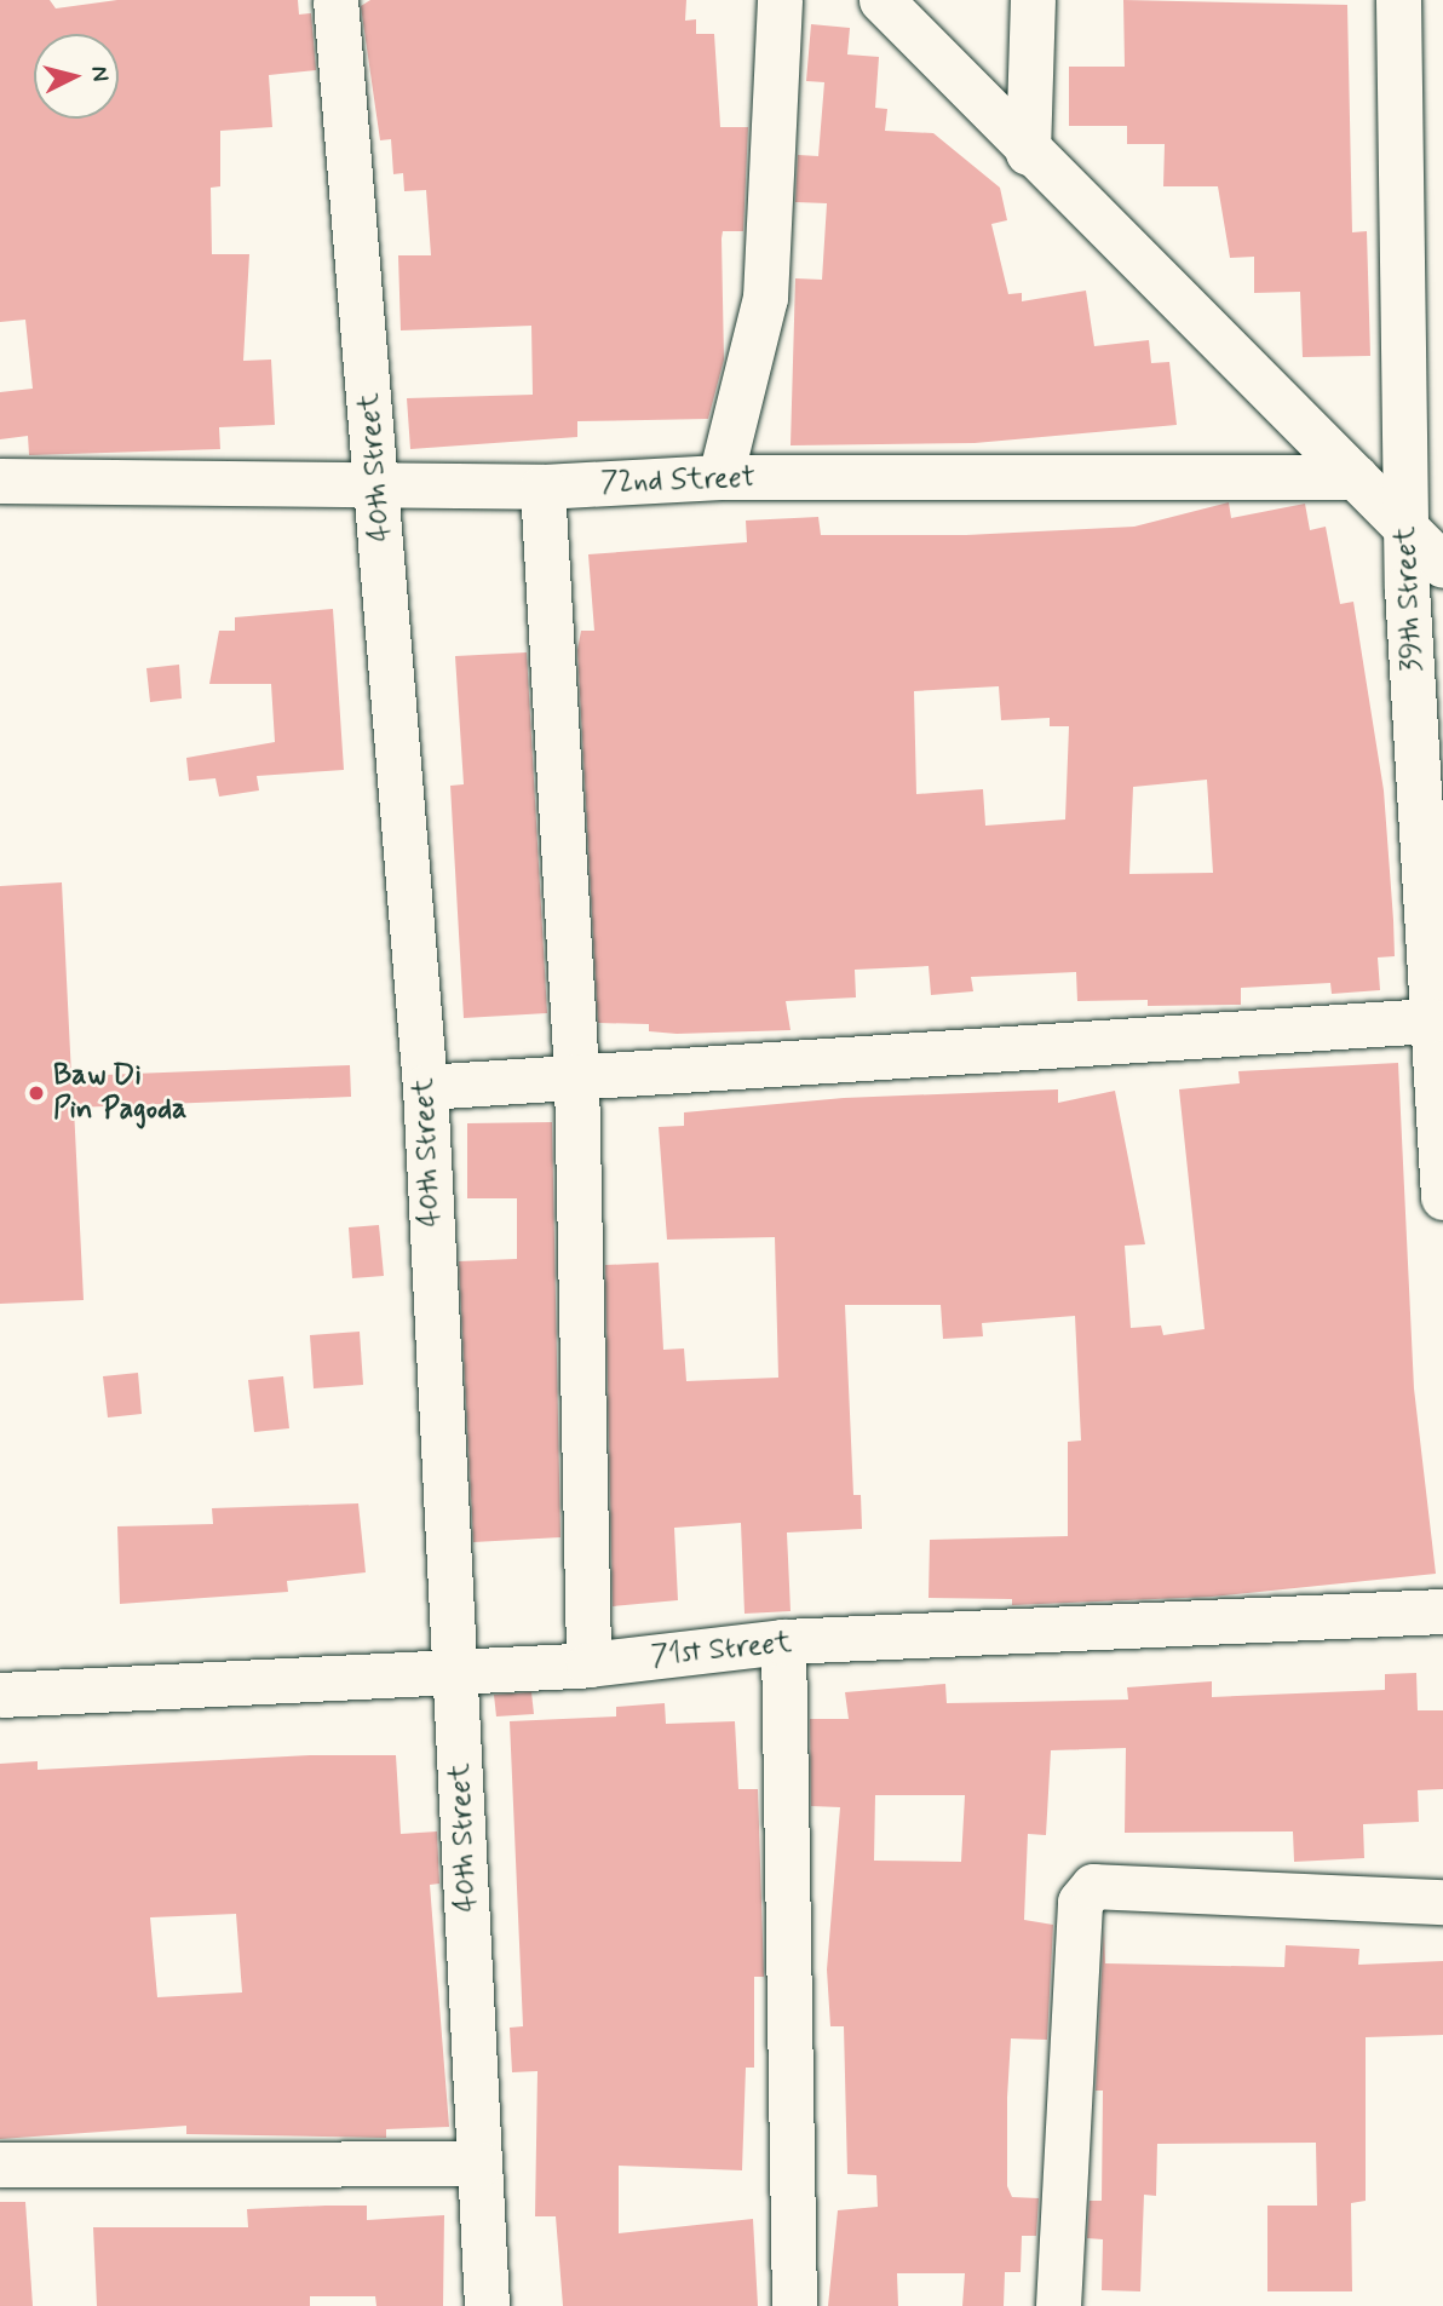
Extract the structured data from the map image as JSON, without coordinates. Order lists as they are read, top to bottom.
{
  "streets": {
    "street": [
      "40th Street",
      "72nd Street",
      "39th Street",
      "71st Street"
    ]
  },
  "crossings": [
    ["40th Street", "72nd Street"],
    ["40th Street", "71st Street"]
  ],
  "places": ["Baw Di Pin Pagoda"],
  "north": "right"
}
